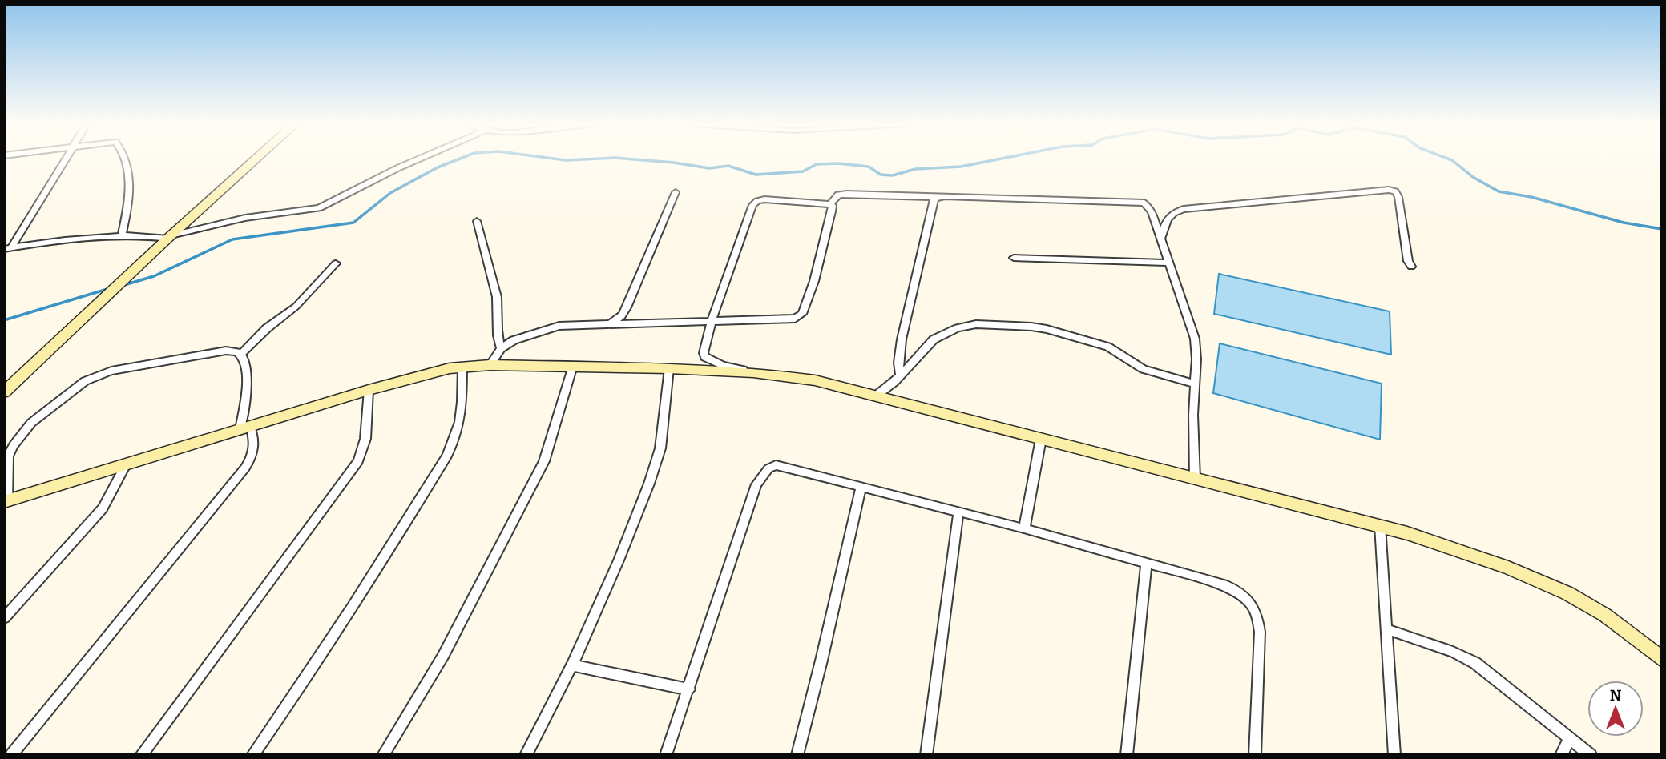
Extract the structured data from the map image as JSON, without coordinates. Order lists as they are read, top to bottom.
{
  "north": "top"
}
